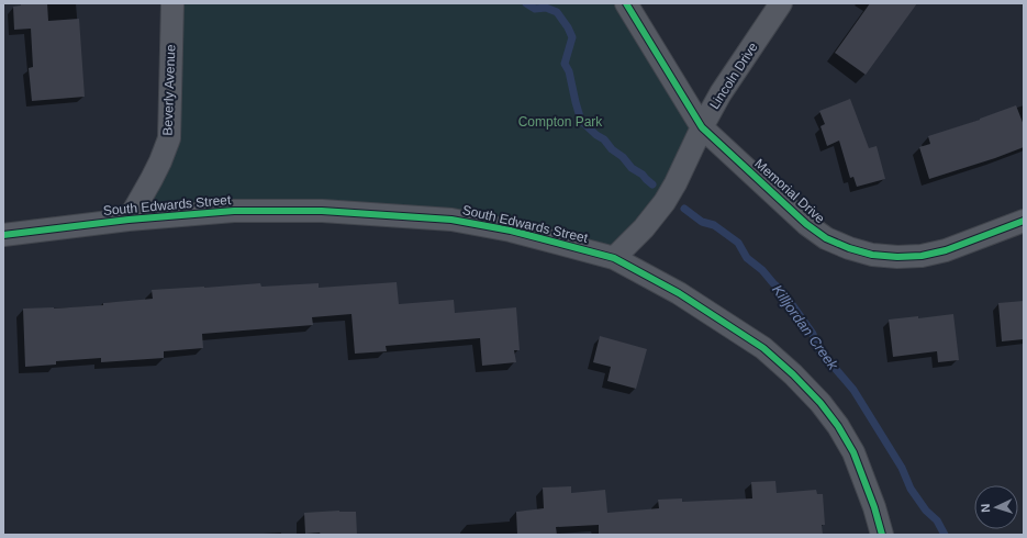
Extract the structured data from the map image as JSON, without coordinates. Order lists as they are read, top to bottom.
{
  "streets": {
    "street": [
      "Lincoln Drive",
      "Beverly Avenue",
      "Memorial Drive",
      "South Edwards Street"
    ]
  },
  "crossings": [
    ["Lincoln Drive", "Memorial Drive"],
    ["Lincoln Drive", "South Edwards Street"],
    ["Beverly Avenue", "South Edwards Street"]
  ],
  "water": ["Killjordan Creek"],
  "parks": ["Compton Park"],
  "north": "left"
}
